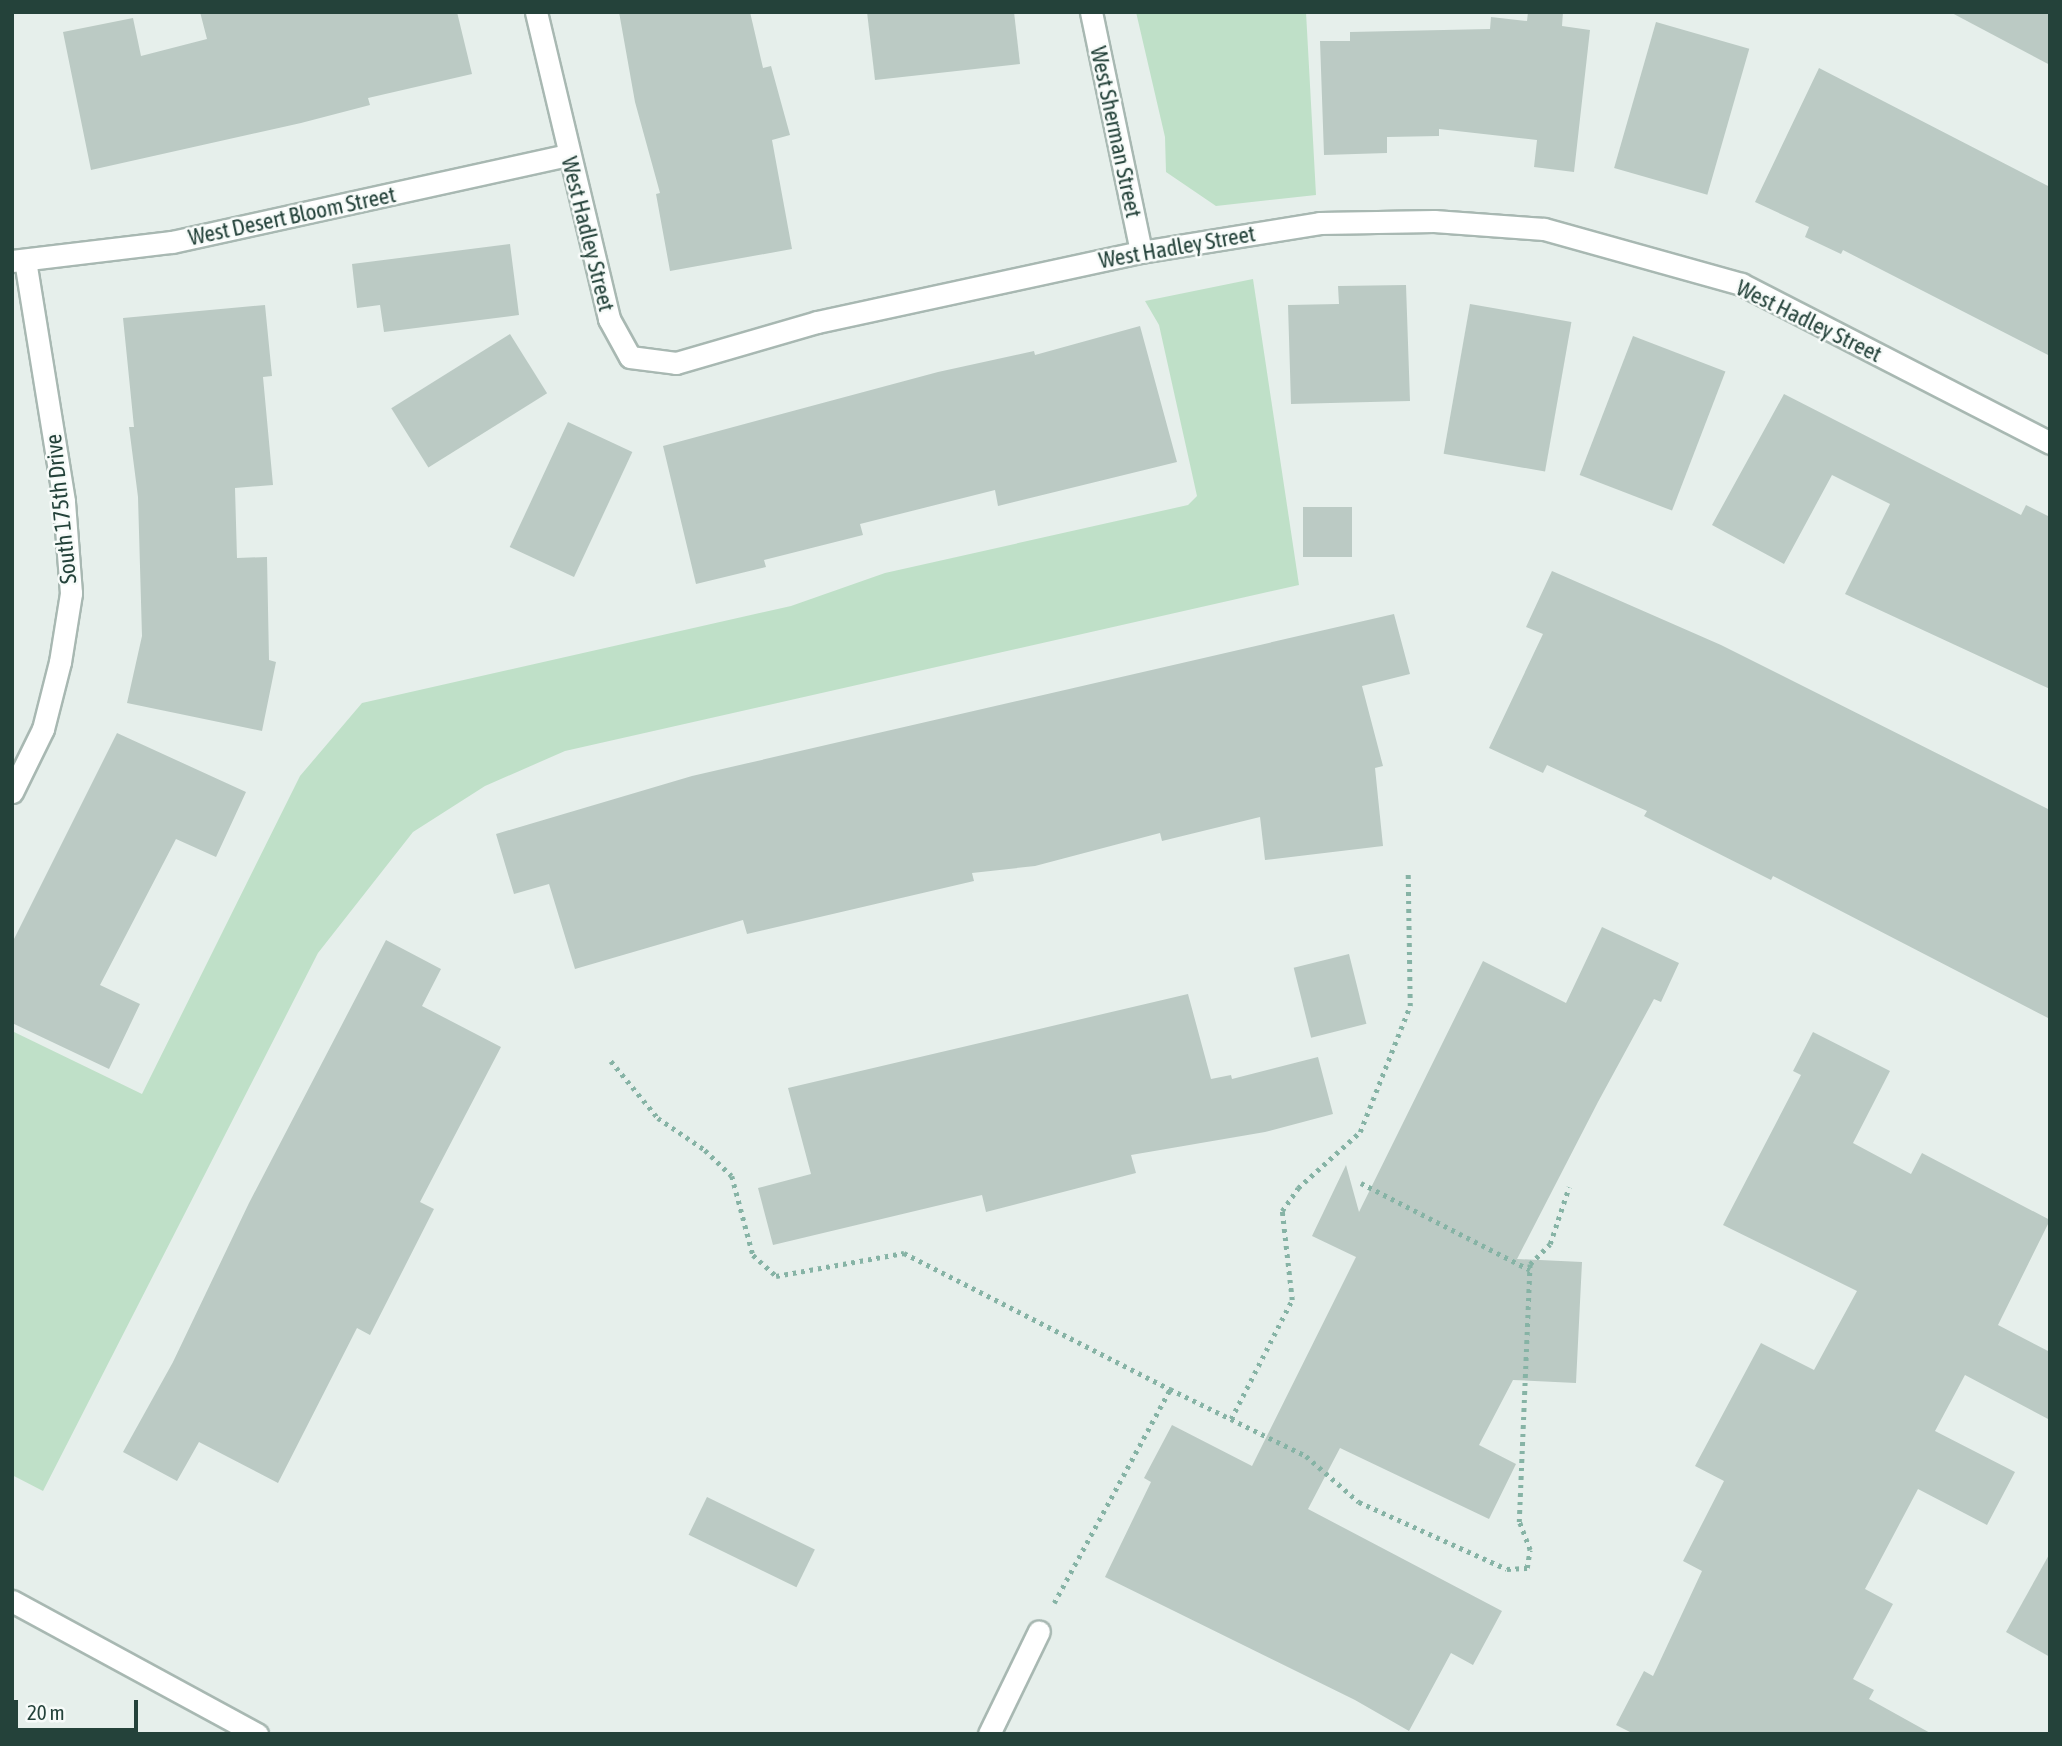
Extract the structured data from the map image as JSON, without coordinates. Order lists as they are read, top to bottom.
{
  "streets": {
    "street": [
      "West Sherman Street",
      "West Desert Bloom Street",
      "West Hadley Street",
      "South 175th Drive"
    ]
  },
  "crossings": [
    ["West Sherman Street", "West Hadley Street"],
    ["West Desert Bloom Street", "West Hadley Street"],
    ["West Desert Bloom Street", "South 175th Drive"]
  ],
  "scale_bar": "20 m"
}
